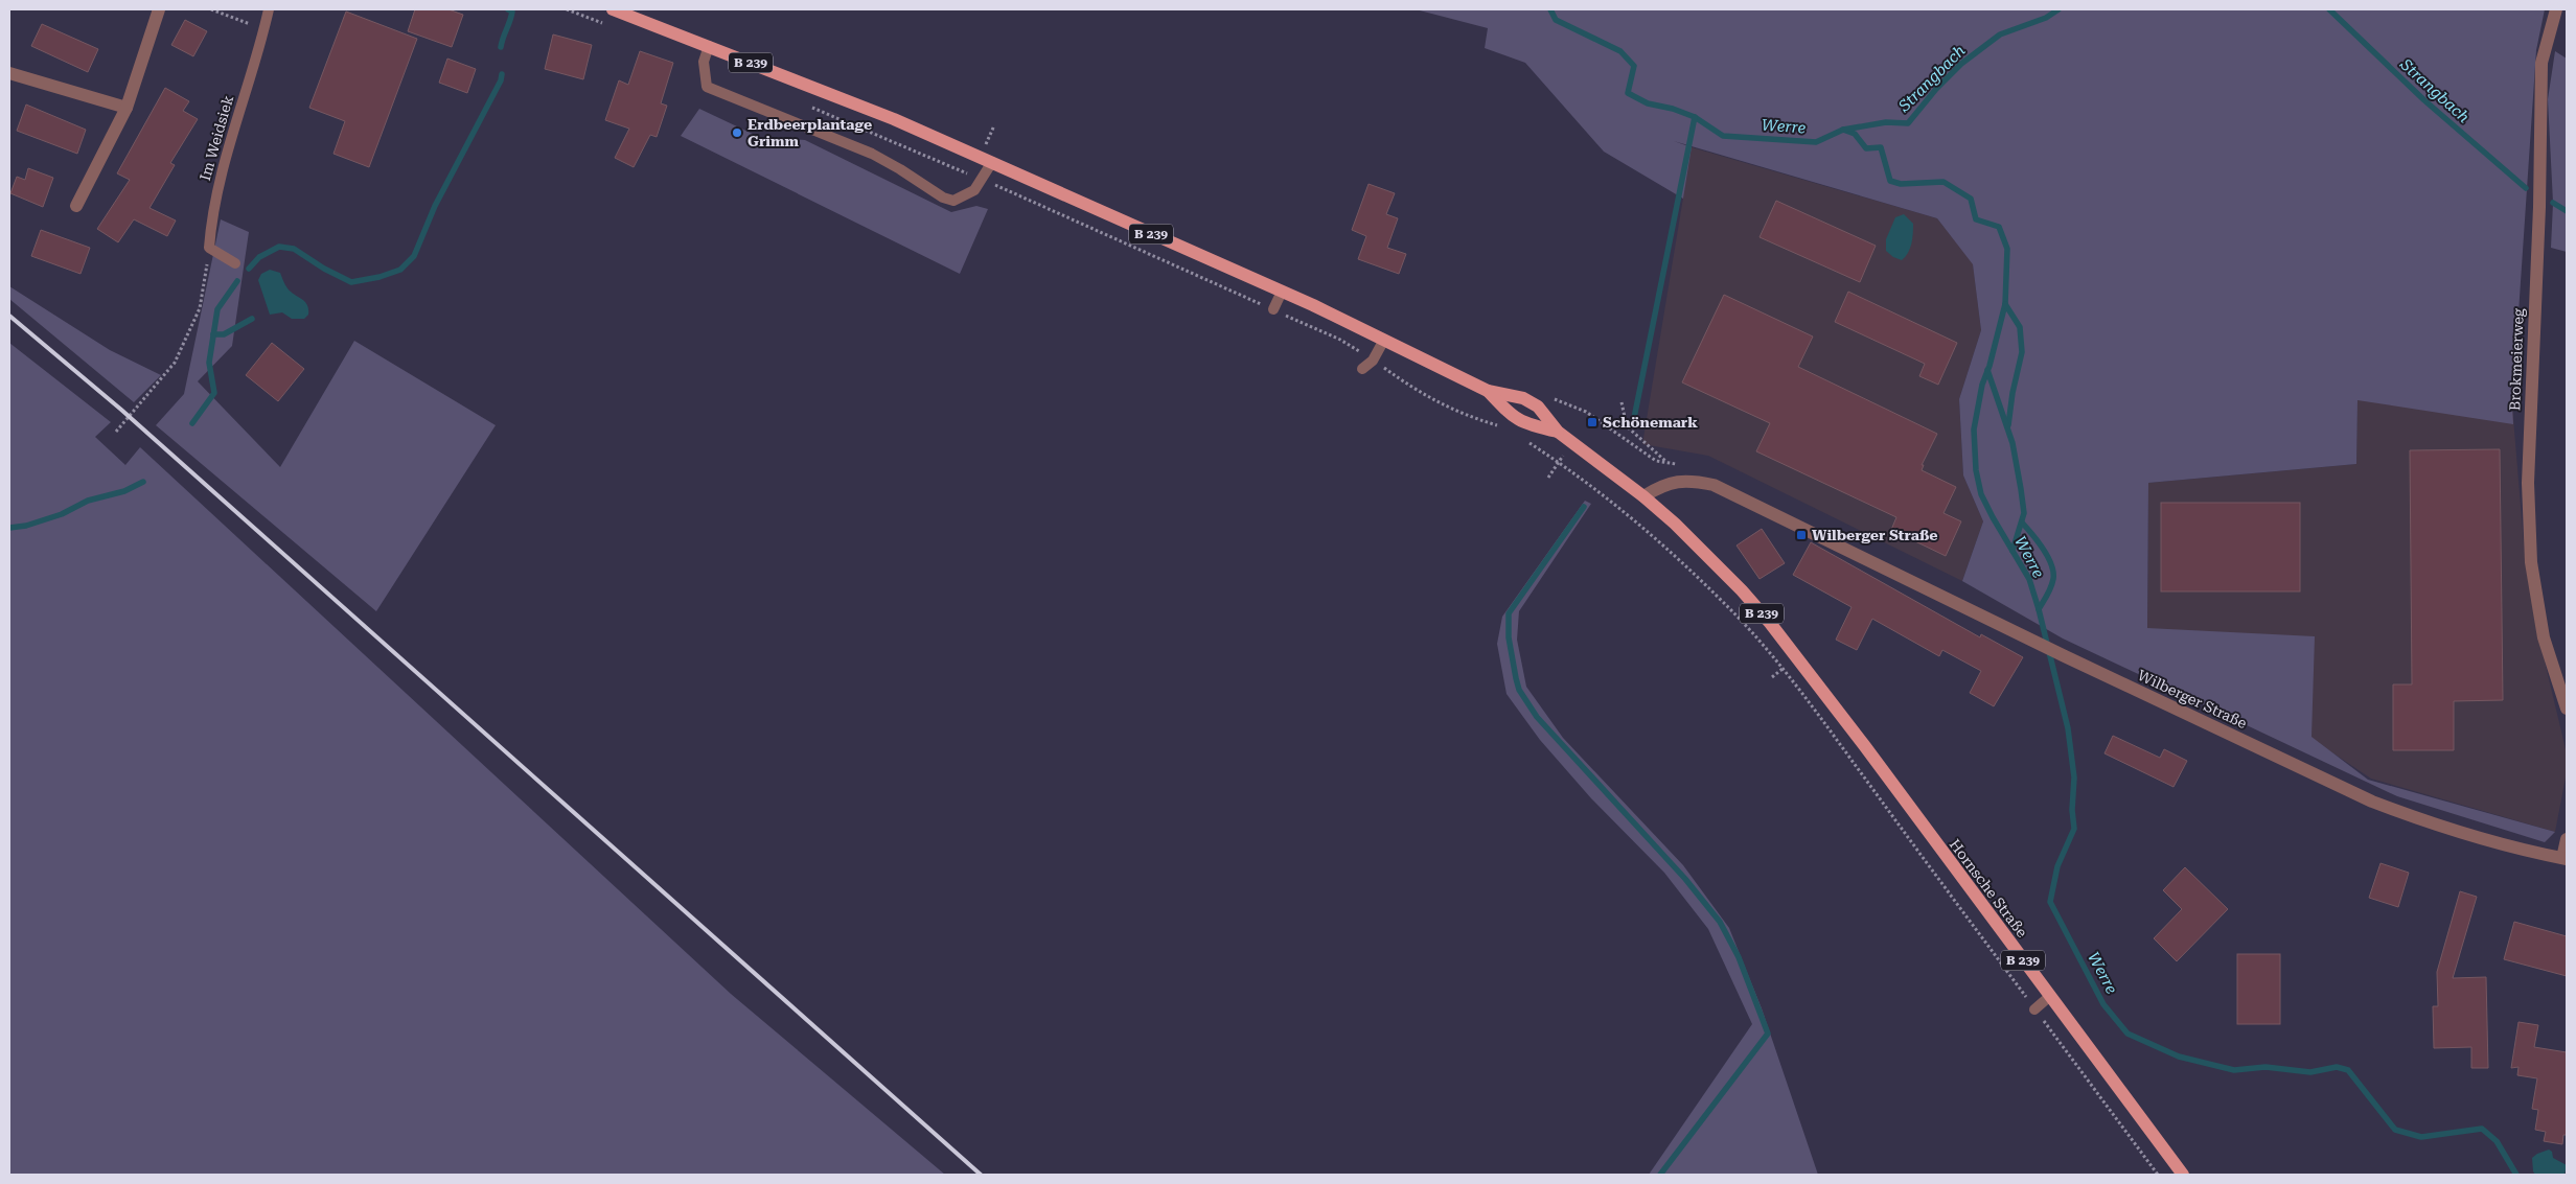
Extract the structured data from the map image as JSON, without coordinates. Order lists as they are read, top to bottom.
{
  "streets": {
    "main road": ["B 239", "Hornsche Straße"],
    "street": ["Brokmeierweg", "Wilberger Straße"],
    "lane": ["Im Weidsiek"]
  },
  "crossings": [
    ["B 239", "Hornsche Straße"]
  ],
  "water": ["Strangbach", "Werre"],
  "places": {
    "other": ["Erdbeerplantage Grimm"],
    "transit": ["Schönemark", "Wilberger Straße"]
  }
}
